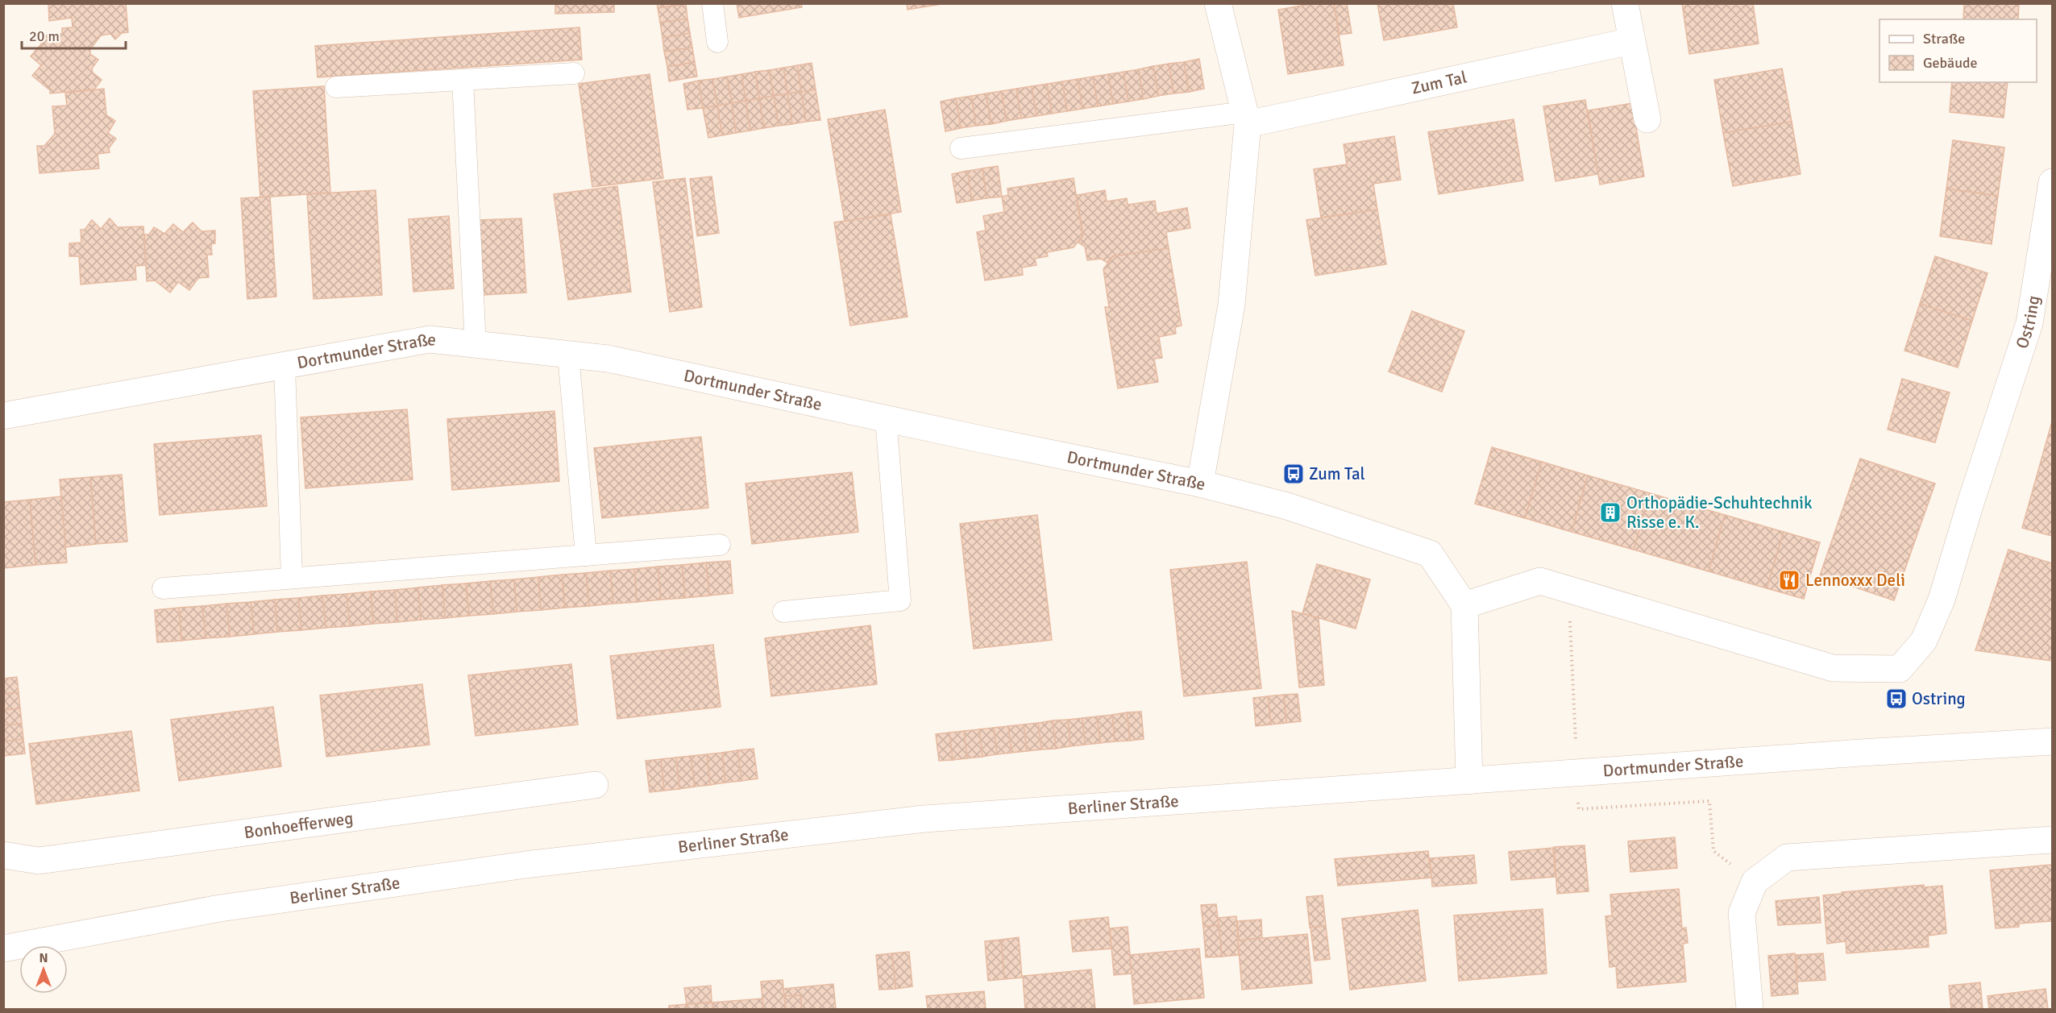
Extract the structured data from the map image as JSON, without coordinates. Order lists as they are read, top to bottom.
{
  "streets": {
    "street": [
      "Zum Tal",
      "Ostring",
      "Dortmunder Straße",
      "Berliner Straße",
      "Bonhoefferweg"
    ]
  },
  "crossings": [
    ["Ostring", "Dortmunder Straße"],
    ["Dortmunder Straße", "Berliner Straße"]
  ],
  "places": {
    "bus stop": ["Zum Tal", "Ostring"],
    "building": ["Orthopädie-Schuhtechnik Risse e. K."],
    "restaurant": ["Lennoxxx Deli"]
  },
  "legend": ["Straße", "Gebäude"],
  "scale_bar": "20 m",
  "north": "top"
}
